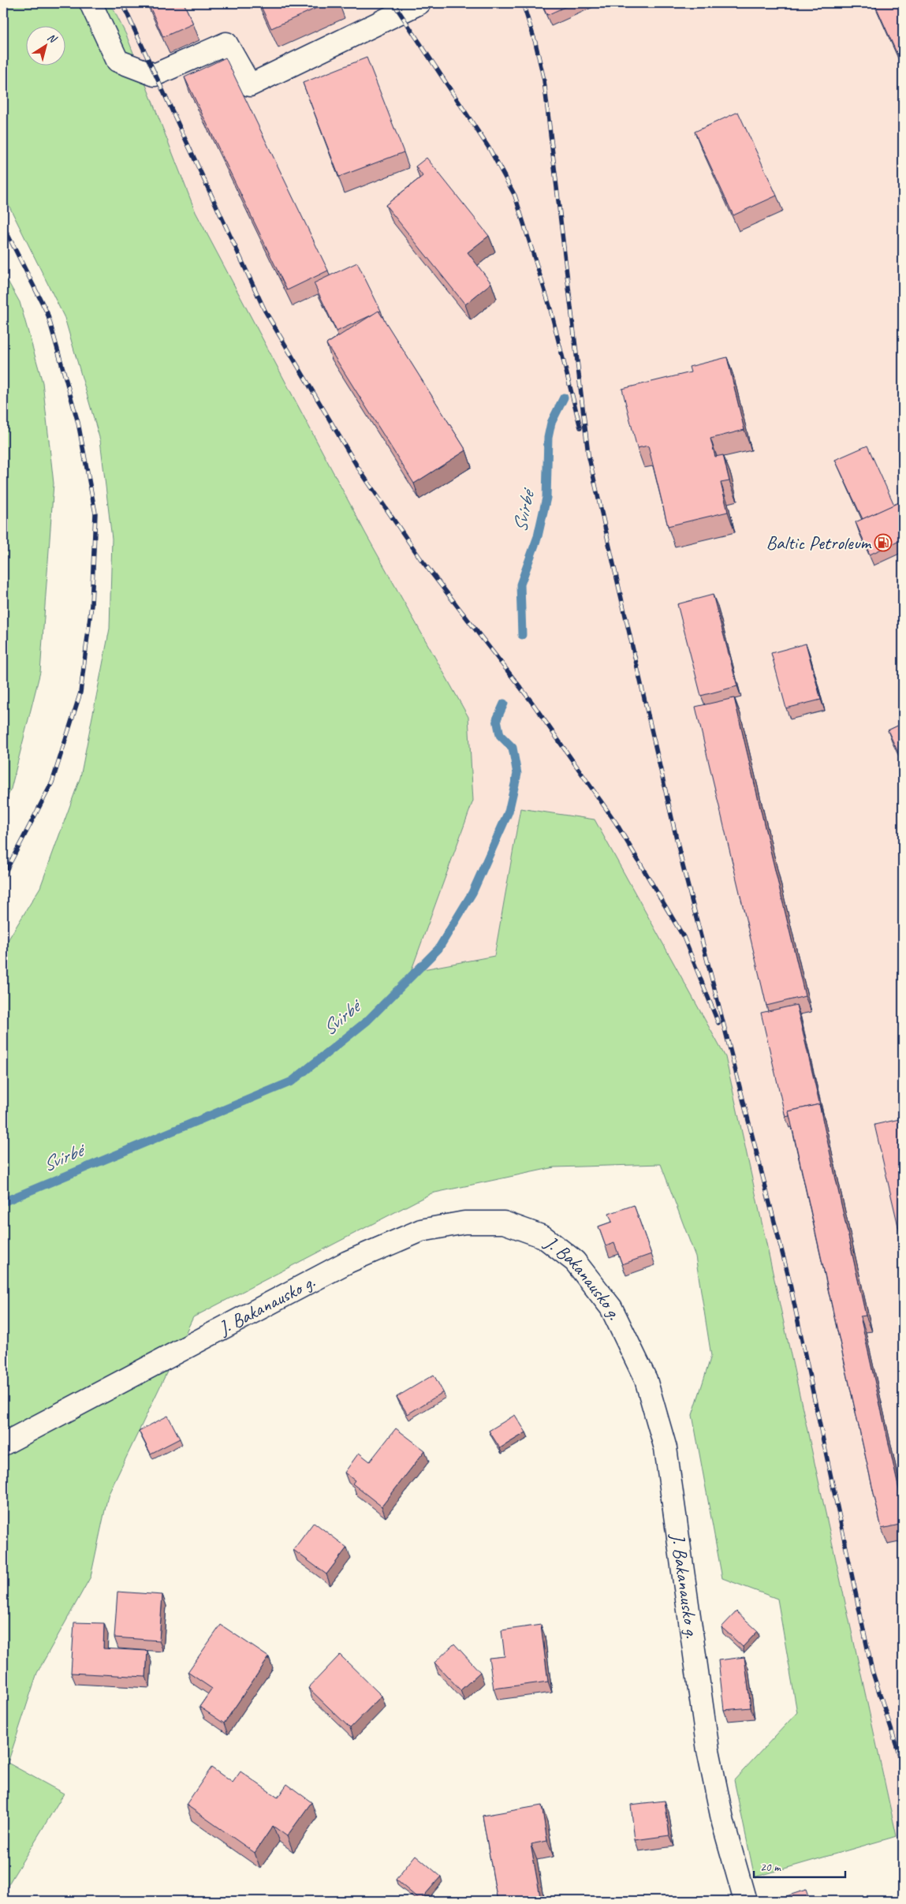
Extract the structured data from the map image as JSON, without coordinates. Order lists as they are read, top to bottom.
{
  "streets": {
    "street": ["J. Bakanausko g."]
  },
  "water": ["Svirbė"],
  "places": {
    "fuel station": ["Baltic Petroleum"]
  },
  "scale_bar": "20 m",
  "north": "top right"
}
